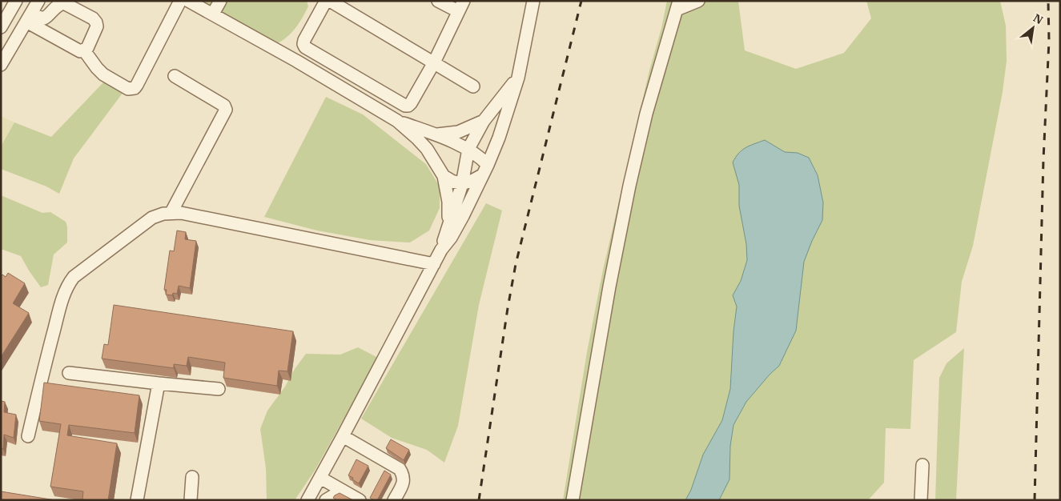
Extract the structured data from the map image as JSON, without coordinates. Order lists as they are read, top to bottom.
{
  "north": "top right"
}
